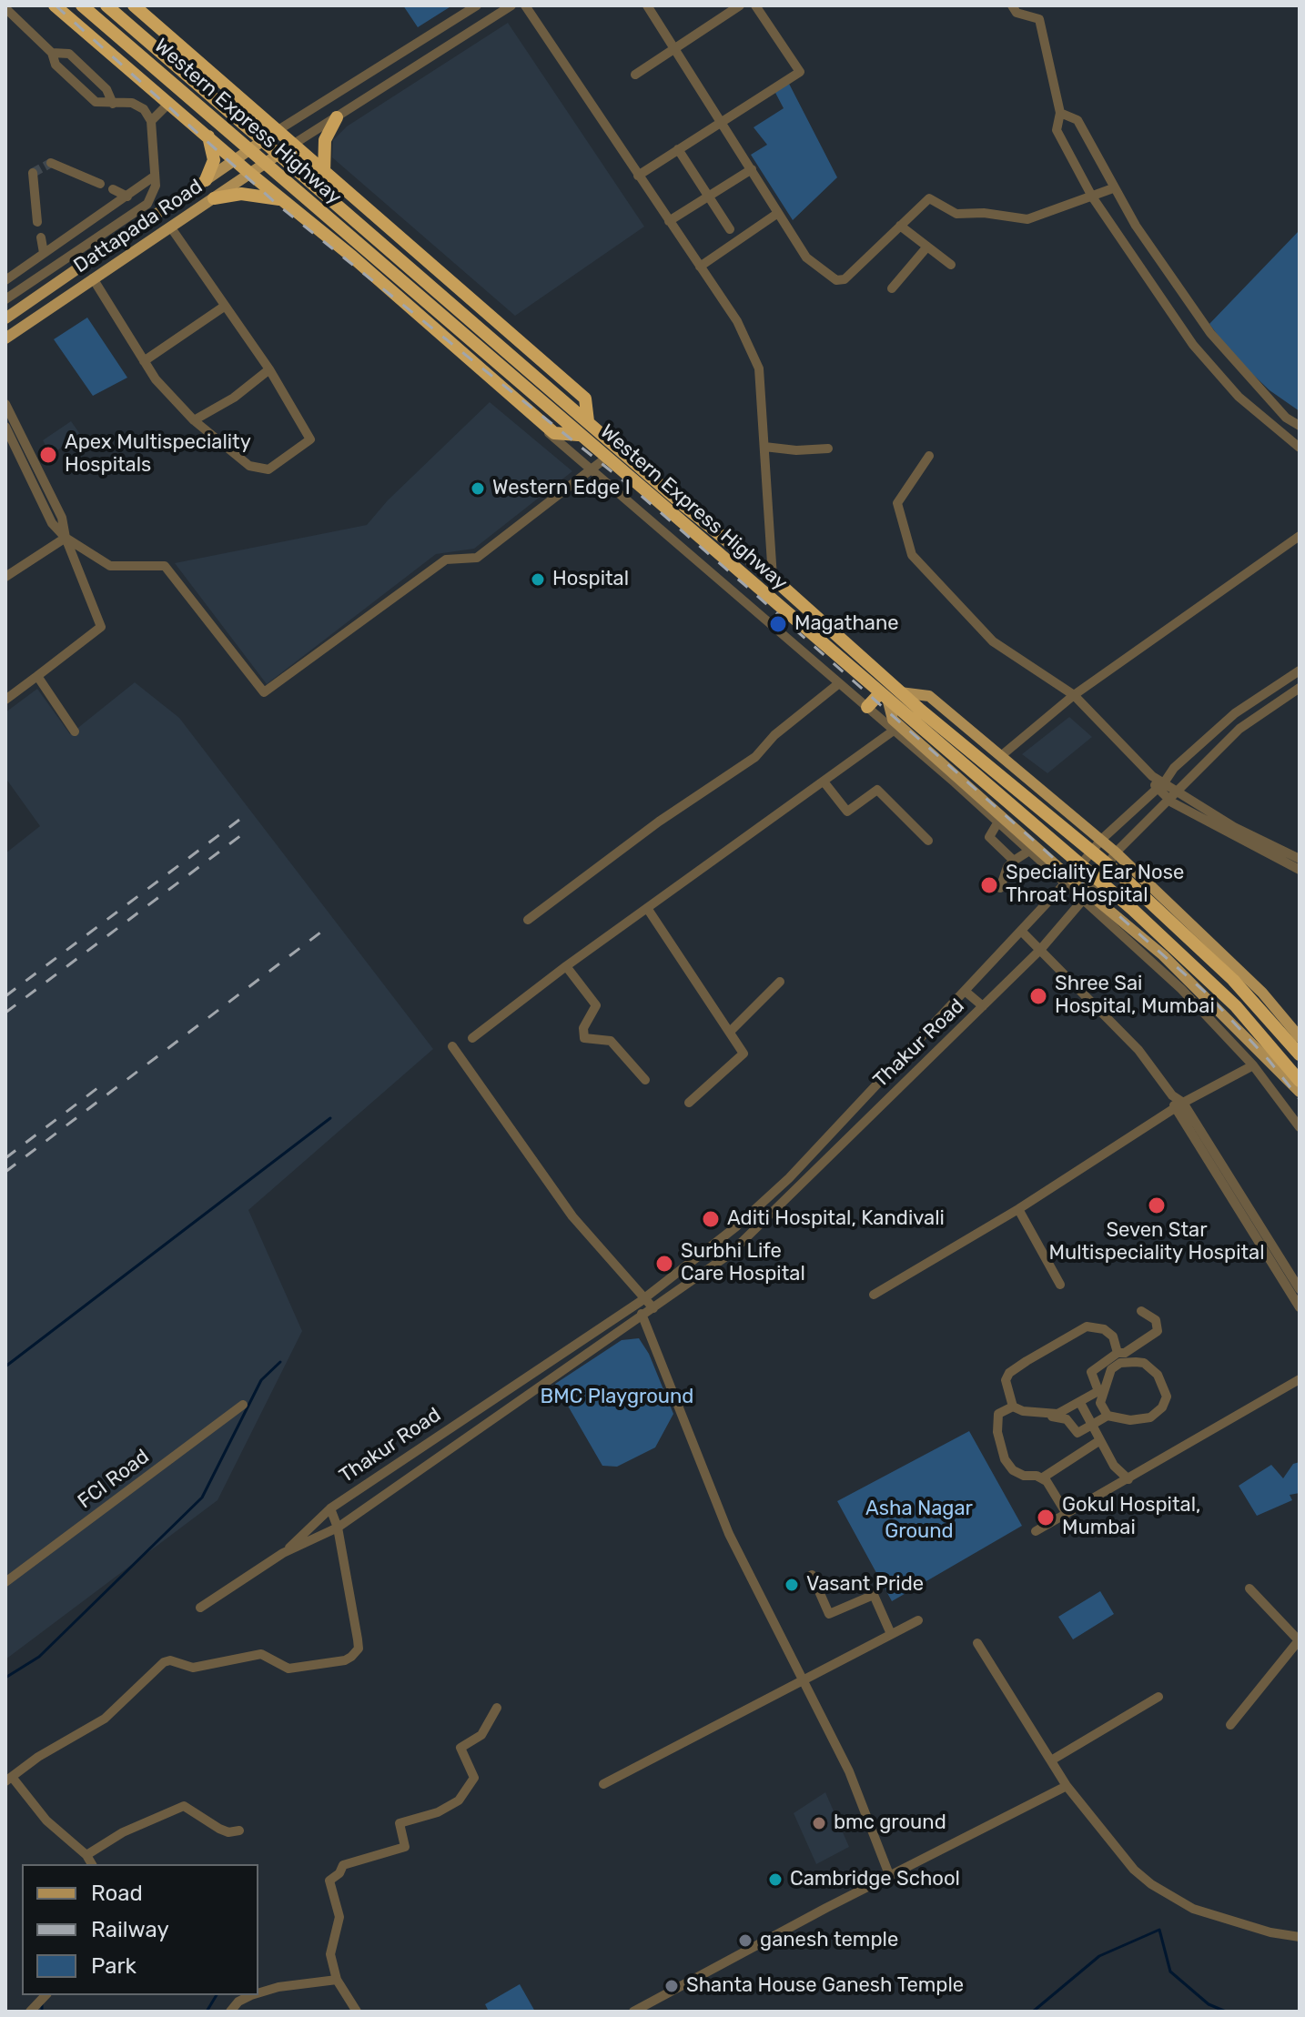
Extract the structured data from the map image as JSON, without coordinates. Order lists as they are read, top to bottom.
{
  "streets": {
    "highway": ["Western Express Highway"],
    "main road": ["Dattapada Road"],
    "street": ["Thakur Road", "FCI Road"]
  },
  "parks": ["BMC Playground", "Asha Nagar Ground"],
  "places": [
    "Apex Multispeciality Hospitals",
    "Western Edge I",
    "Hospital",
    "Magathane",
    "Speciality Ear Nose Throat Hospital",
    "Shree Sai Hospital, Mumbai",
    "Seven Star Multispeciality Hospital",
    "Aditi Hospital, Kandivali",
    "Surbhi Life Care Hospital",
    "Gokul Hospital, Mumbai",
    "Vasant Pride",
    "bmc ground",
    "Cambridge School",
    "ganesh temple",
    "Shanta House Ganesh Temple"
  ],
  "legend": ["Road", "Railway", "Park"]
}
